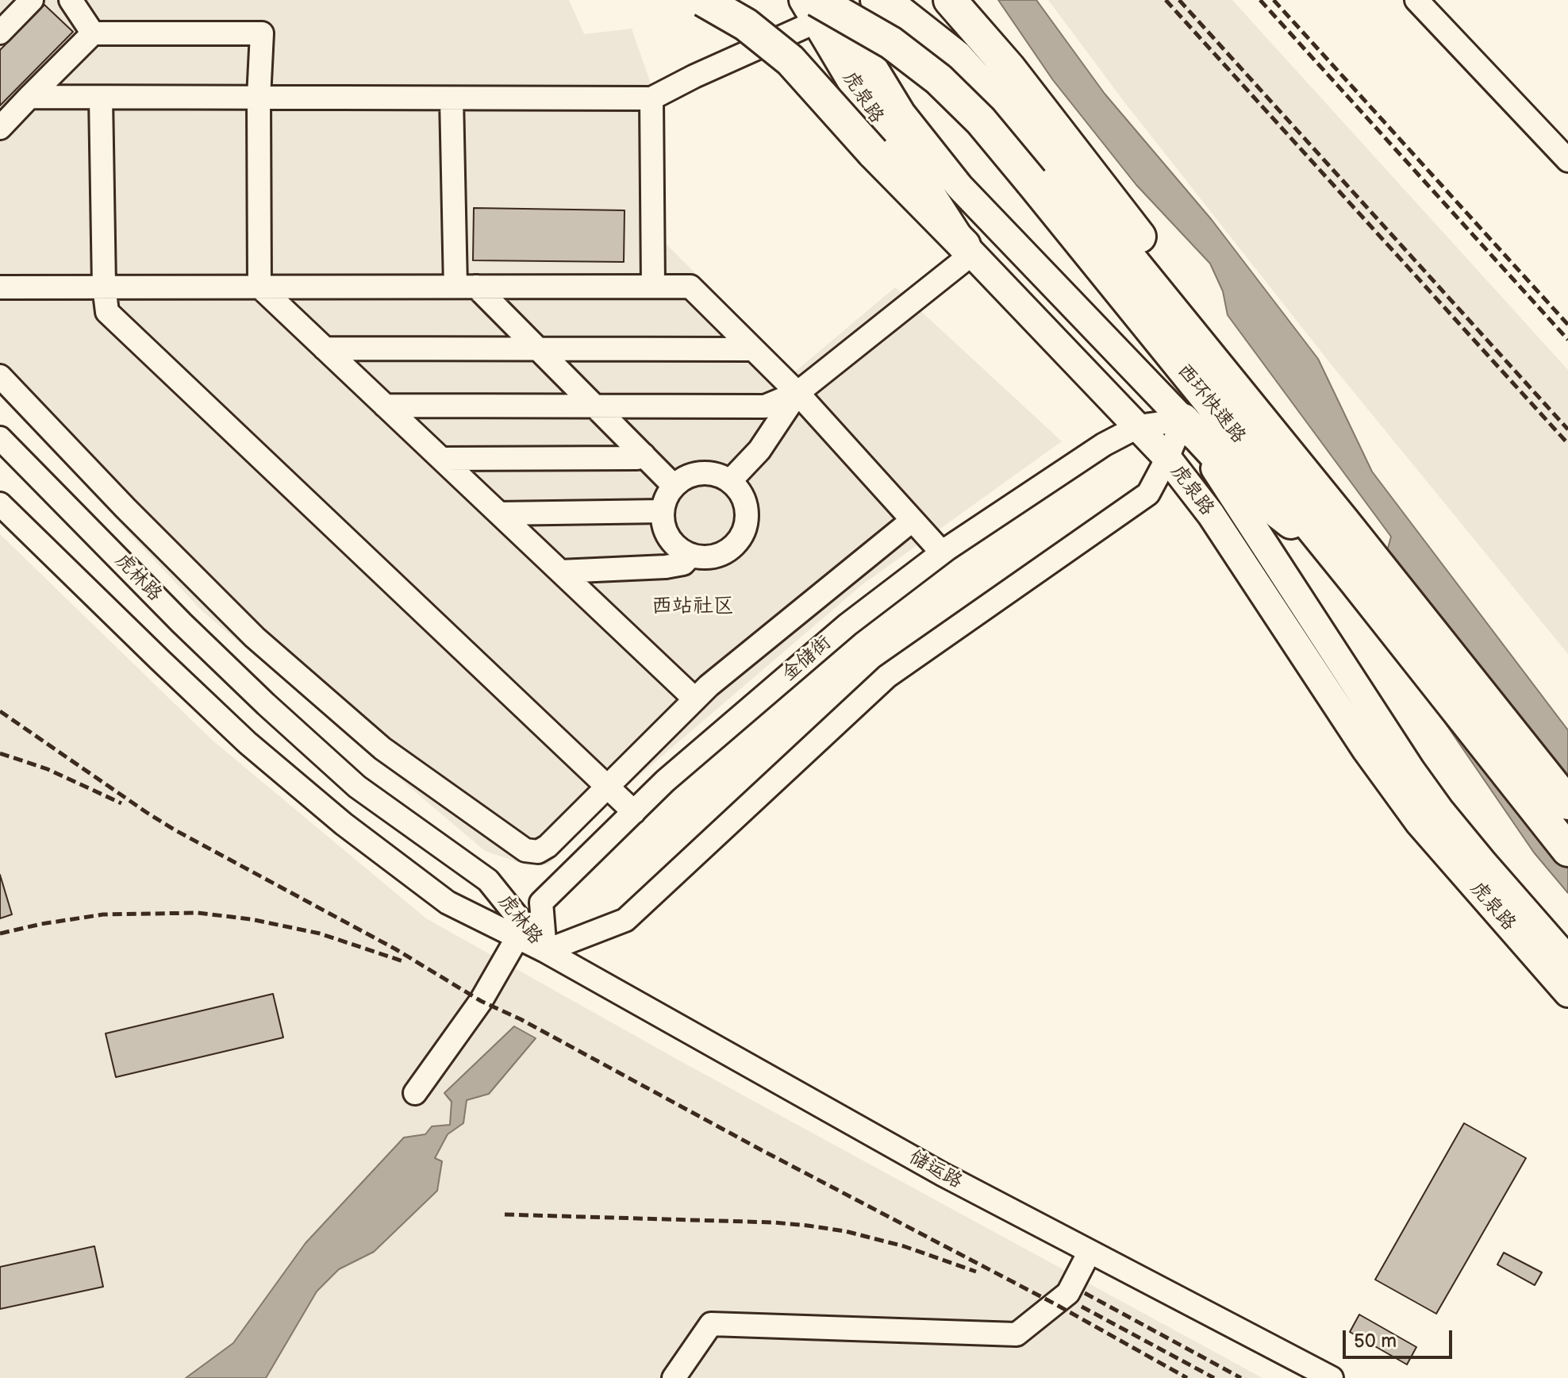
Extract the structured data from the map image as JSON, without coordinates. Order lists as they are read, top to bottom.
{
  "streets": {
    "highway": ["西环快速路"],
    "main road": ["虎泉路"],
    "street": ["虎林路", "金储街", "储运路"]
  },
  "crossings": [
    ["虎泉路", "西环快速路"],
    ["虎泉路", "金储街"],
    ["虎林路", "金储街"],
    ["虎林路", "储运路"],
    ["金储街", "储运路"]
  ],
  "districts": ["西站社区"],
  "scale_bar": "50 m"
}
